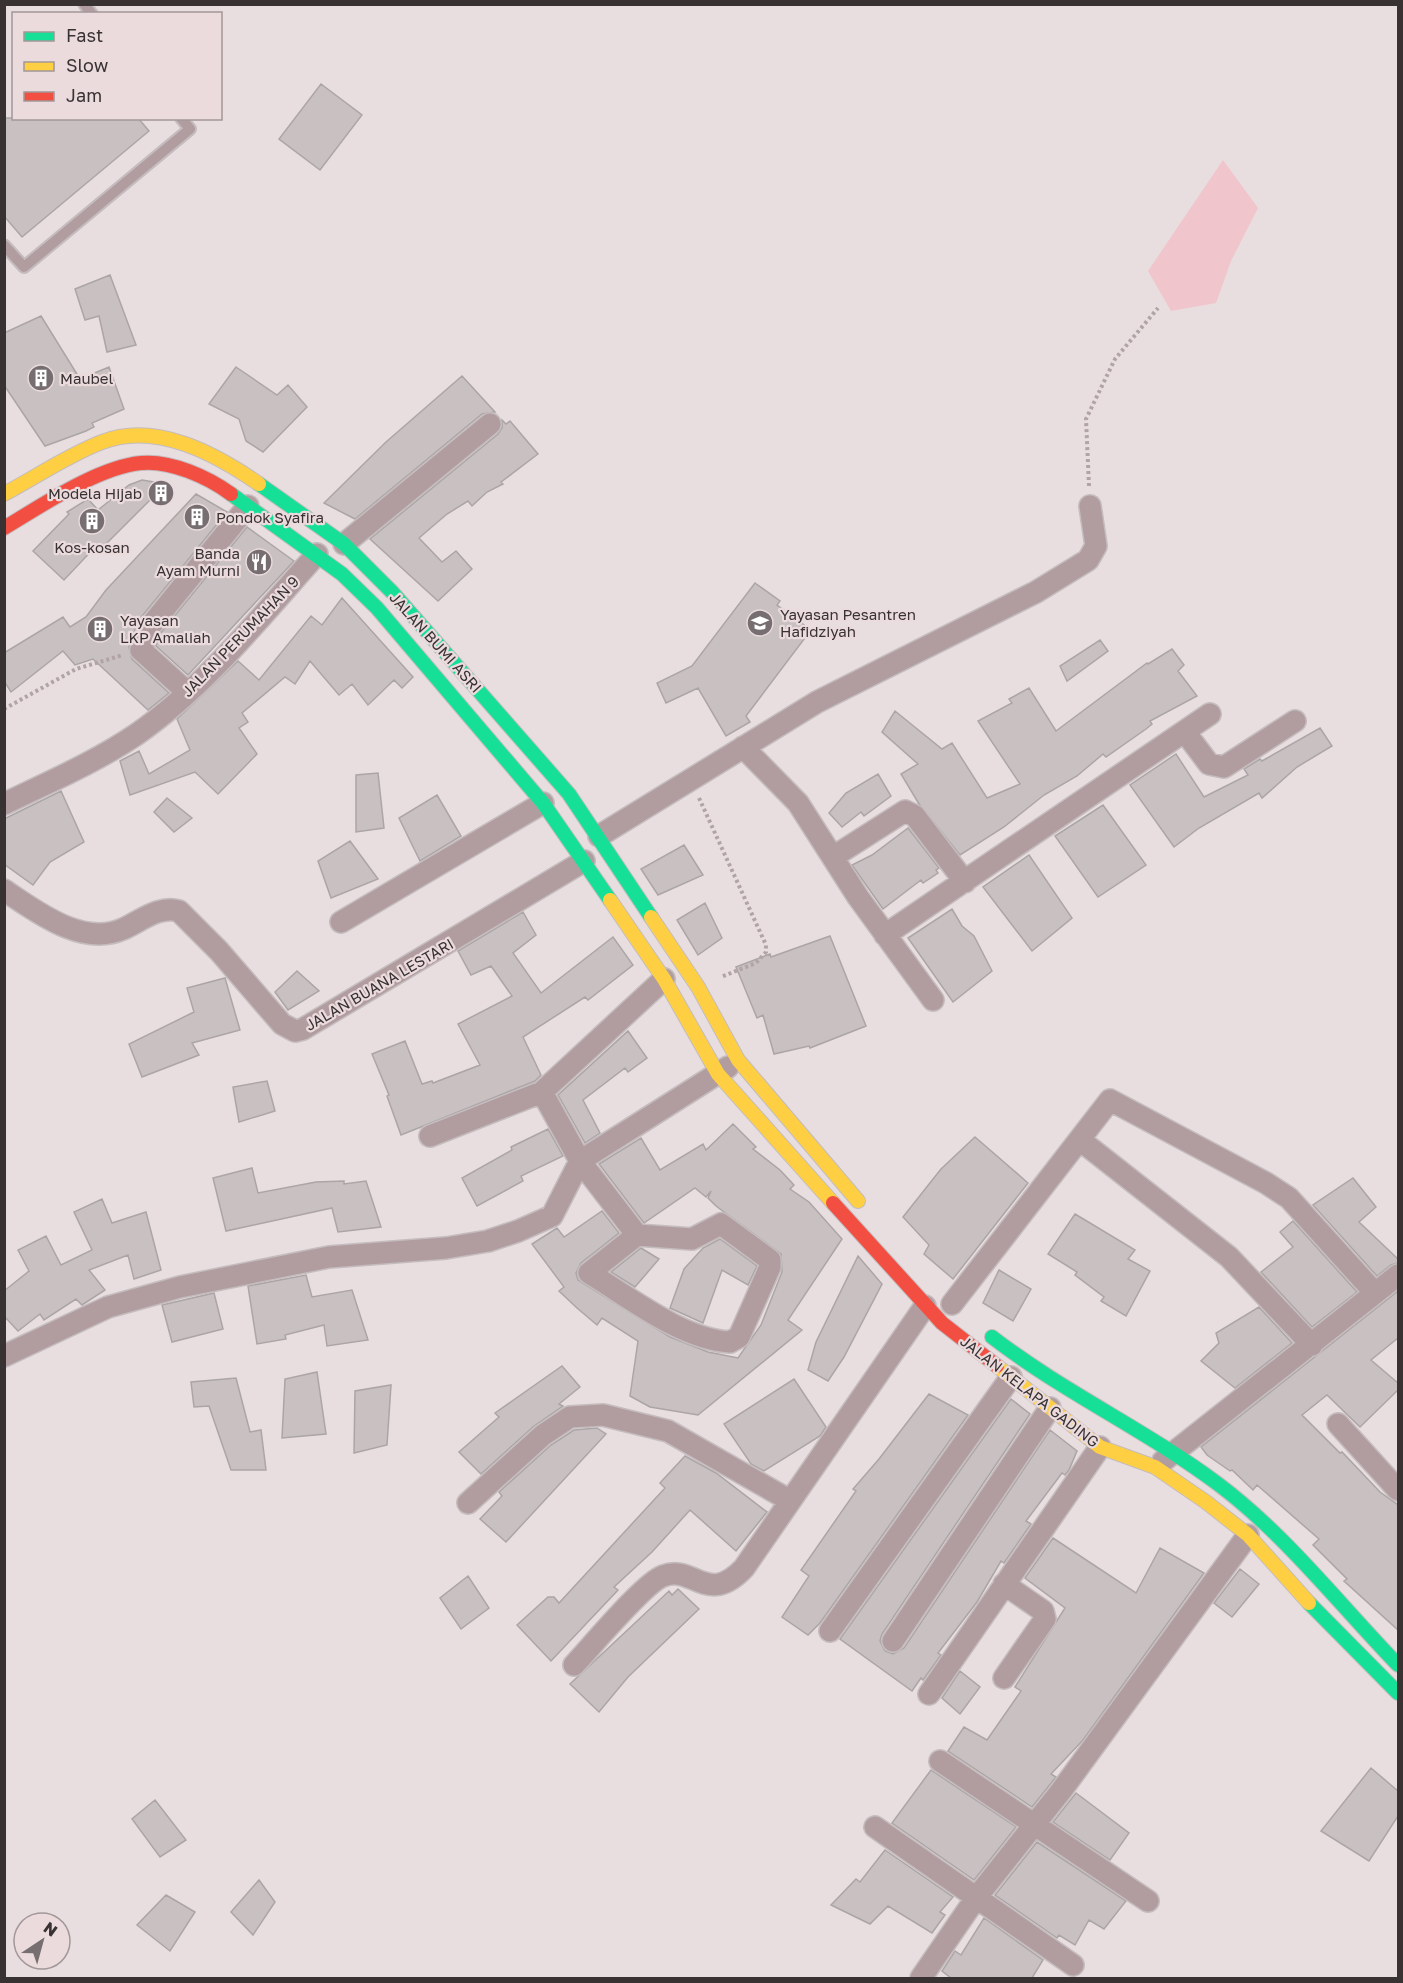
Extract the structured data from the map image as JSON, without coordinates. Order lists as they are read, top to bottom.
{
  "streets": {
    "street": [
      "JALAN PERUMAHAN 9",
      "JALAN BUMI ASRI",
      "JALAN BUANA LESTARI",
      "JALAN KELAPA GADING"
    ]
  },
  "crossings": [
    ["JALAN PERUMAHAN 9", "JALAN BUMI ASRI"],
    ["JALAN BUMI ASRI", "JALAN BUANA LESTARI"],
    ["JALAN BUMI ASRI", "JALAN KELAPA GADING"]
  ],
  "places": {
    "building": [
      "Maubel",
      "Modela Hijab",
      "Pondok Syafira",
      "Kos-kosan",
      "Yayasan LKP Amaliah"
    ],
    "restaurant": ["Banda Ayam Murni"],
    "school or university": ["Yayasan Pesantren Hafidziyah"]
  },
  "legend": ["Fast", "Slow", "Jam"],
  "north": "top right"
}
